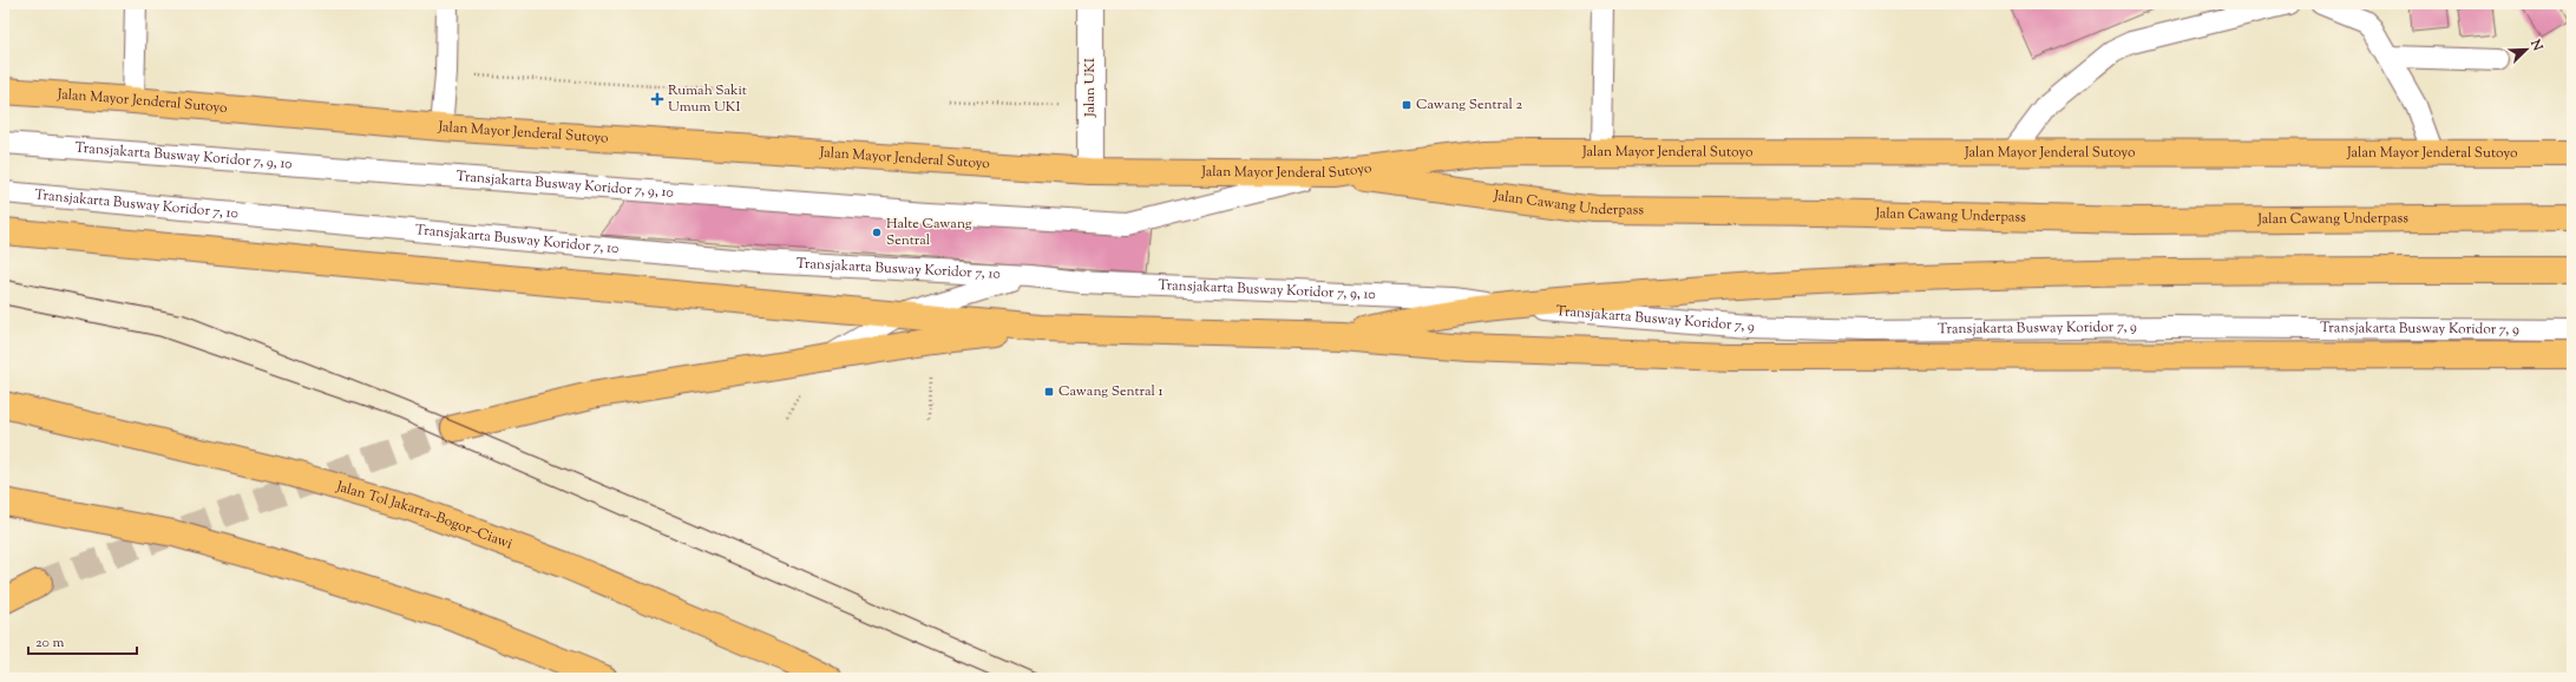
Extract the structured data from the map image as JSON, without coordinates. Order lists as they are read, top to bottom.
{
  "streets": {
    "highway": ["Jalan Mayor Jenderal Sutoyo", "Jalan Cawang Underpass", "Jalan Tol Jakarta–Bogor–Ciawi"],
    "street": ["Jalan UKI"],
    "lane": ["Transjakarta Busway Koridor 7, 9, 10", "Transjakarta Busway Koridor 7, 10", "Transjakarta Busway Koridor 7, 9"]
  },
  "crossings": [
    ["Jalan UKI", "Jalan Mayor Jenderal Sutoyo"],
    ["Jalan Mayor Jenderal Sutoyo", "Transjakarta Busway Koridor 7, 9, 10"],
    ["Jalan Mayor Jenderal Sutoyo", "Jalan Cawang Underpass"],
    ["Transjakarta Busway Koridor 7, 9, 10", "Jalan Cawang Underpass"],
    ["Transjakarta Busway Koridor 7, 9, 10", "Transjakarta Busway Koridor 7, 10"],
    ["Transjakarta Busway Koridor 7, 9, 10", "Transjakarta Busway Koridor 7, 9"]
  ],
  "places": {
    "health": ["Rumah Sakit Umum UKI"],
    "transit": ["Cawang Sentral 2", "Cawang Sentral 1"],
    "other": ["Halte Cawang Sentral"]
  },
  "scale_bar": "20 m",
  "north": "top right"
}
